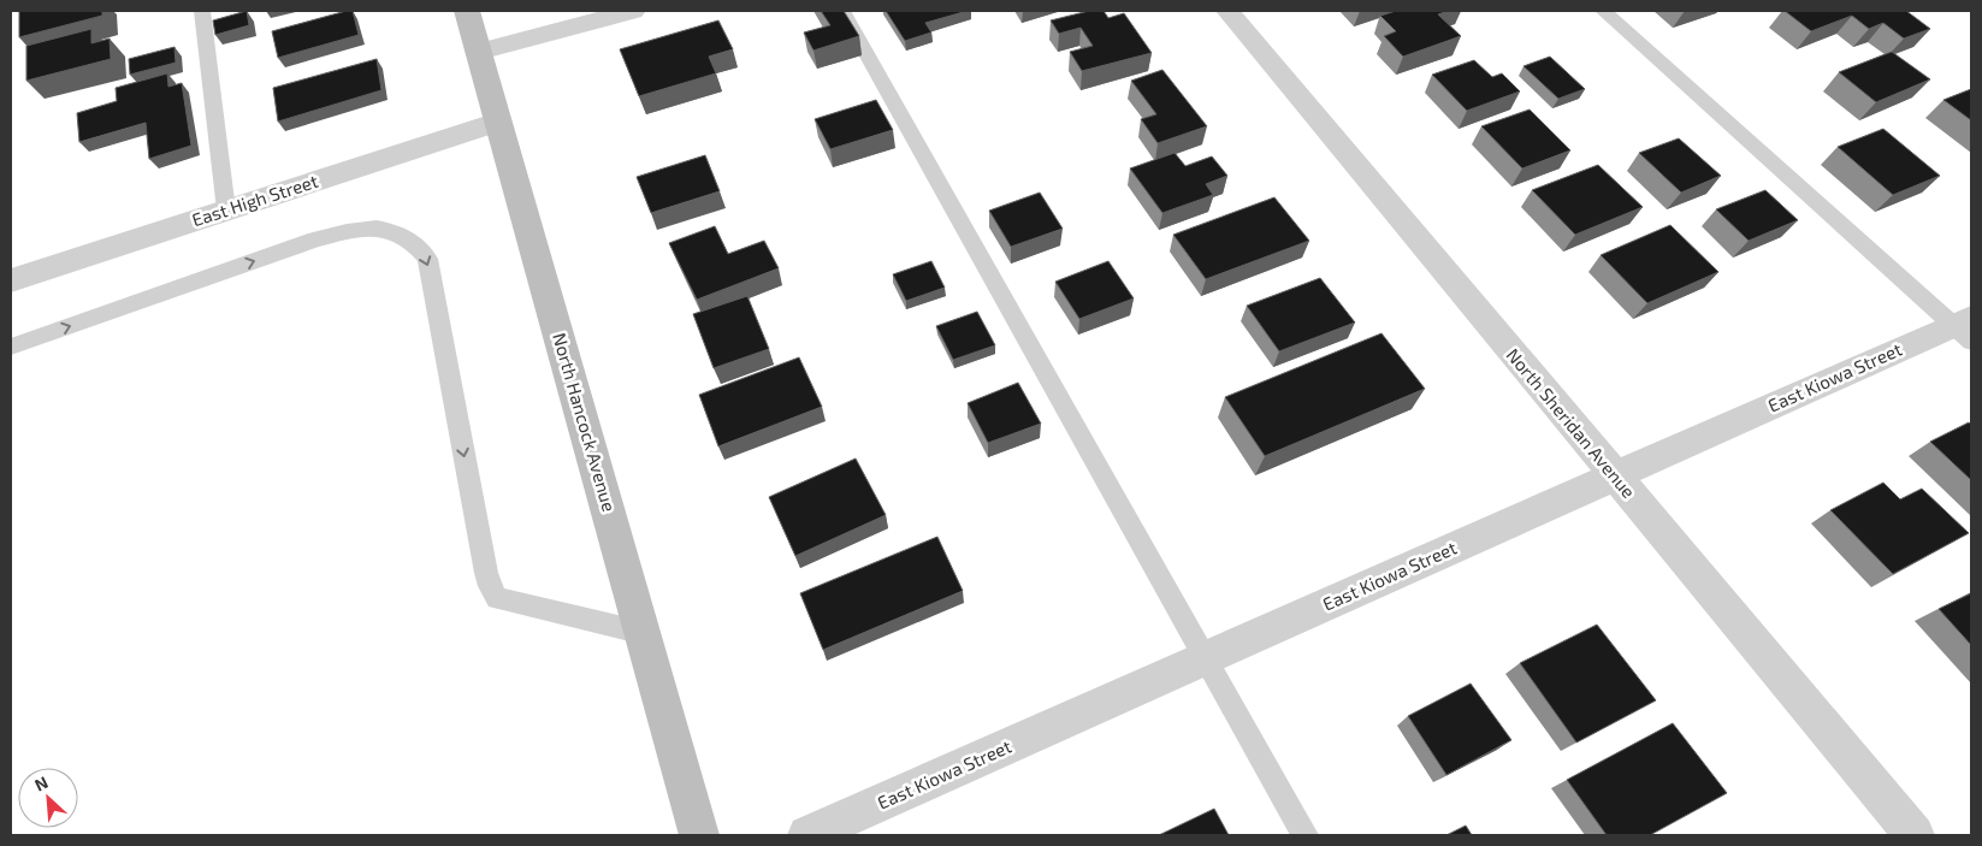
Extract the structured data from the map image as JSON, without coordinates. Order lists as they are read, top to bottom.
{
  "streets": {
    "main road": ["North Hancock Avenue"],
    "street": ["East High Street", "East Kiowa Street", "North Sheridan Avenue"]
  },
  "crossings": [
    ["East High Street", "North Hancock Avenue"],
    ["East Kiowa Street", "North Sheridan Avenue"]
  ],
  "north": "top left"
}
